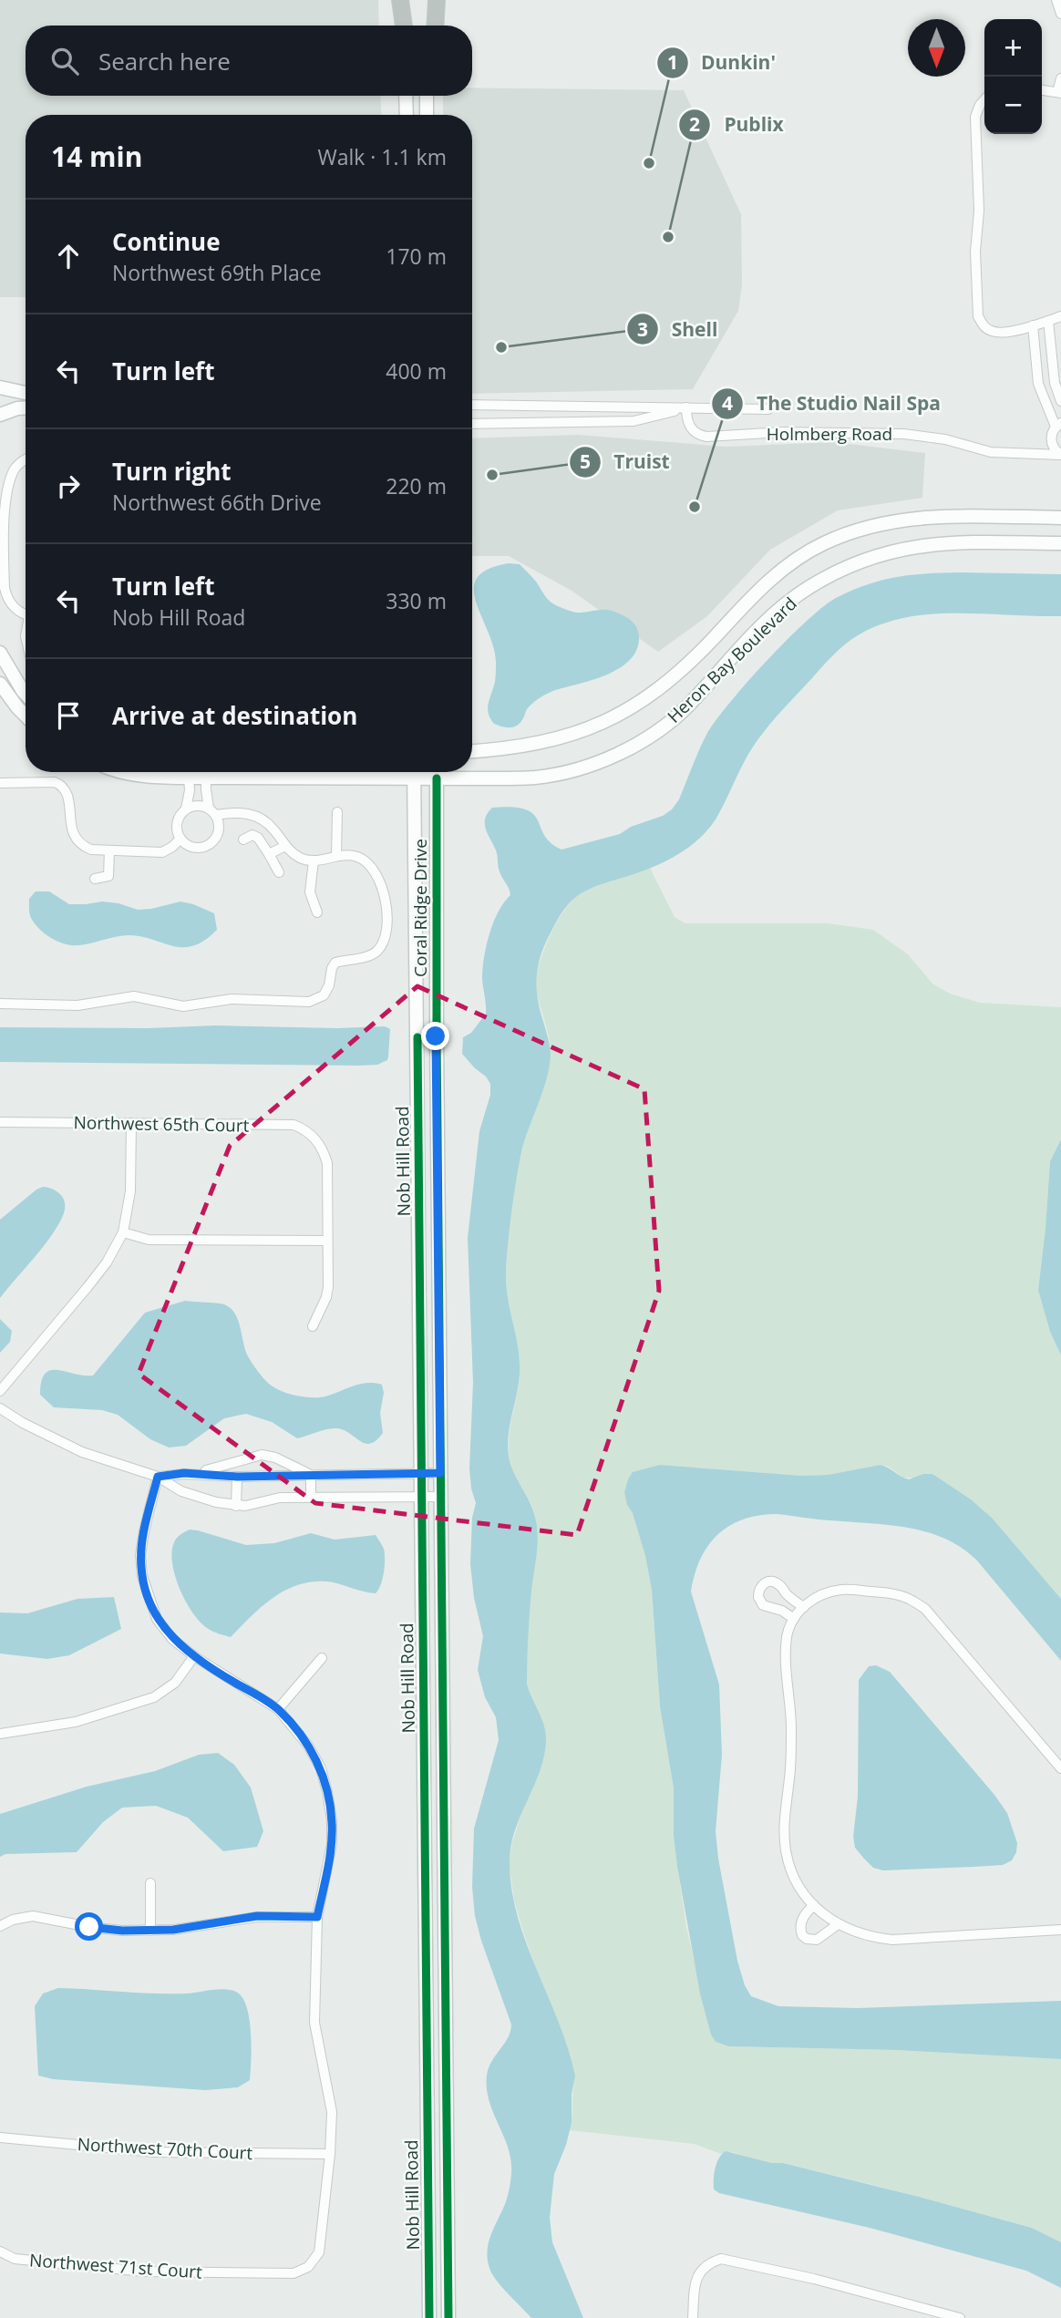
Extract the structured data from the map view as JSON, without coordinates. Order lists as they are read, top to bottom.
{
  "streets": {
    "main road": ["Heron Bay Boulevard", "Coral Ridge Drive", "Nob Hill Road"],
    "street": [
      "Holmberg Road",
      "Northwest 65th Court",
      "Northwest 70th Court",
      "Northwest 71st Court"
    ]
  },
  "crossings": [
    ["Heron Bay Boulevard", "Coral Ridge Drive"],
    ["Coral Ridge Drive", "Nob Hill Road"],
    ["Northwest 70th Court", "Northwest 71st Court"]
  ],
  "places": [
    "Dunkin'",
    "Publix",
    "Shell",
    "Truist",
    "The Studio Nail Spa"
  ],
  "north": "bottom",
  "page": {
    "map_buttons": ["+", "−"],
    "search": "Search here",
    "heading": ["14 min", "Walk · 1.1 km"],
    "list": [
      ["Continue", "Northwest 69th Place", "170 m"],
      ["Turn left", "400 m"],
      ["Turn right", "Northwest 66th Drive", "220 m"],
      ["Turn left", "Nob Hill Road", "330 m"],
      "Arrive at destination"
    ]
  }
}
